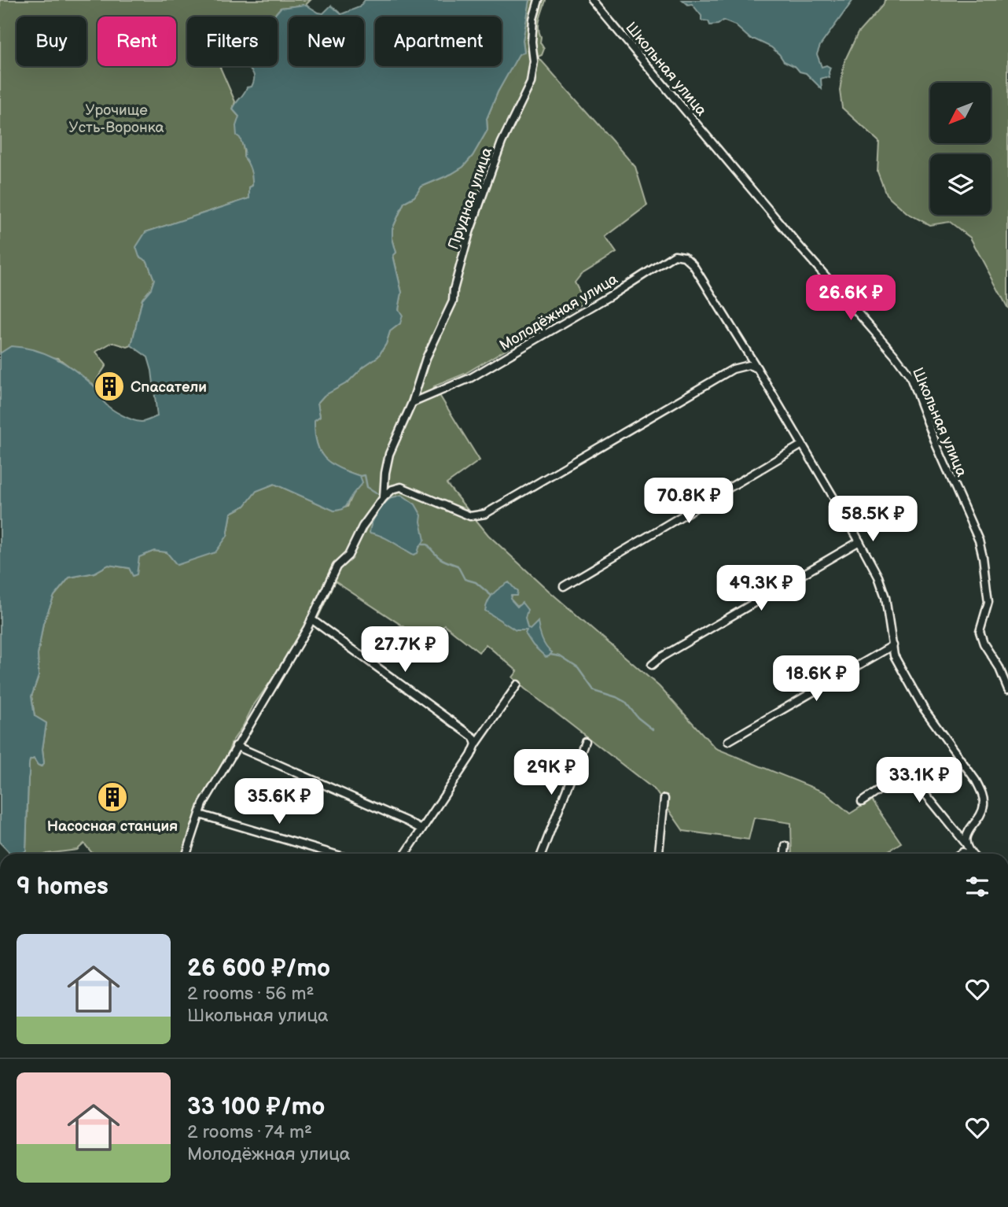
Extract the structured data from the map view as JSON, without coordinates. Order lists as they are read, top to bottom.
{
  "streets": {
    "street": ["Школьная улица", "Прудная улица", "Молодёжная улица"]
  },
  "crossings": [
    ["Прудная улица", "Молодёжная улица"]
  ],
  "parks": ["Урочище Усть-Воронка"],
  "places": {
    "building": ["Спасатели", "Насосная станция"]
  },
  "north": "bottom left",
  "page": {
    "chip": [
      "Buy",
      "Rent",
      "Filters",
      "New",
      "Apartment"
    ],
    "price": [
      "26.6K ₽",
      "70.8K ₽",
      "58.5K ₽",
      "49.3K ₽",
      "27.7K ₽",
      "18.6K ₽",
      "29K ₽",
      "33.1K ₽",
      "35.6K ₽"
    ],
    "heading": "9 homes",
    "list": [
      {
        "name": "26 600 ₽/mo",
        "note": "2 rooms · 56 m² · Школьная улица"
      },
      {
        "name": "33 100 ₽/mo",
        "note": "2 rooms · 74 m² · Молодёжная улица"
      }
    ]
  }
}
